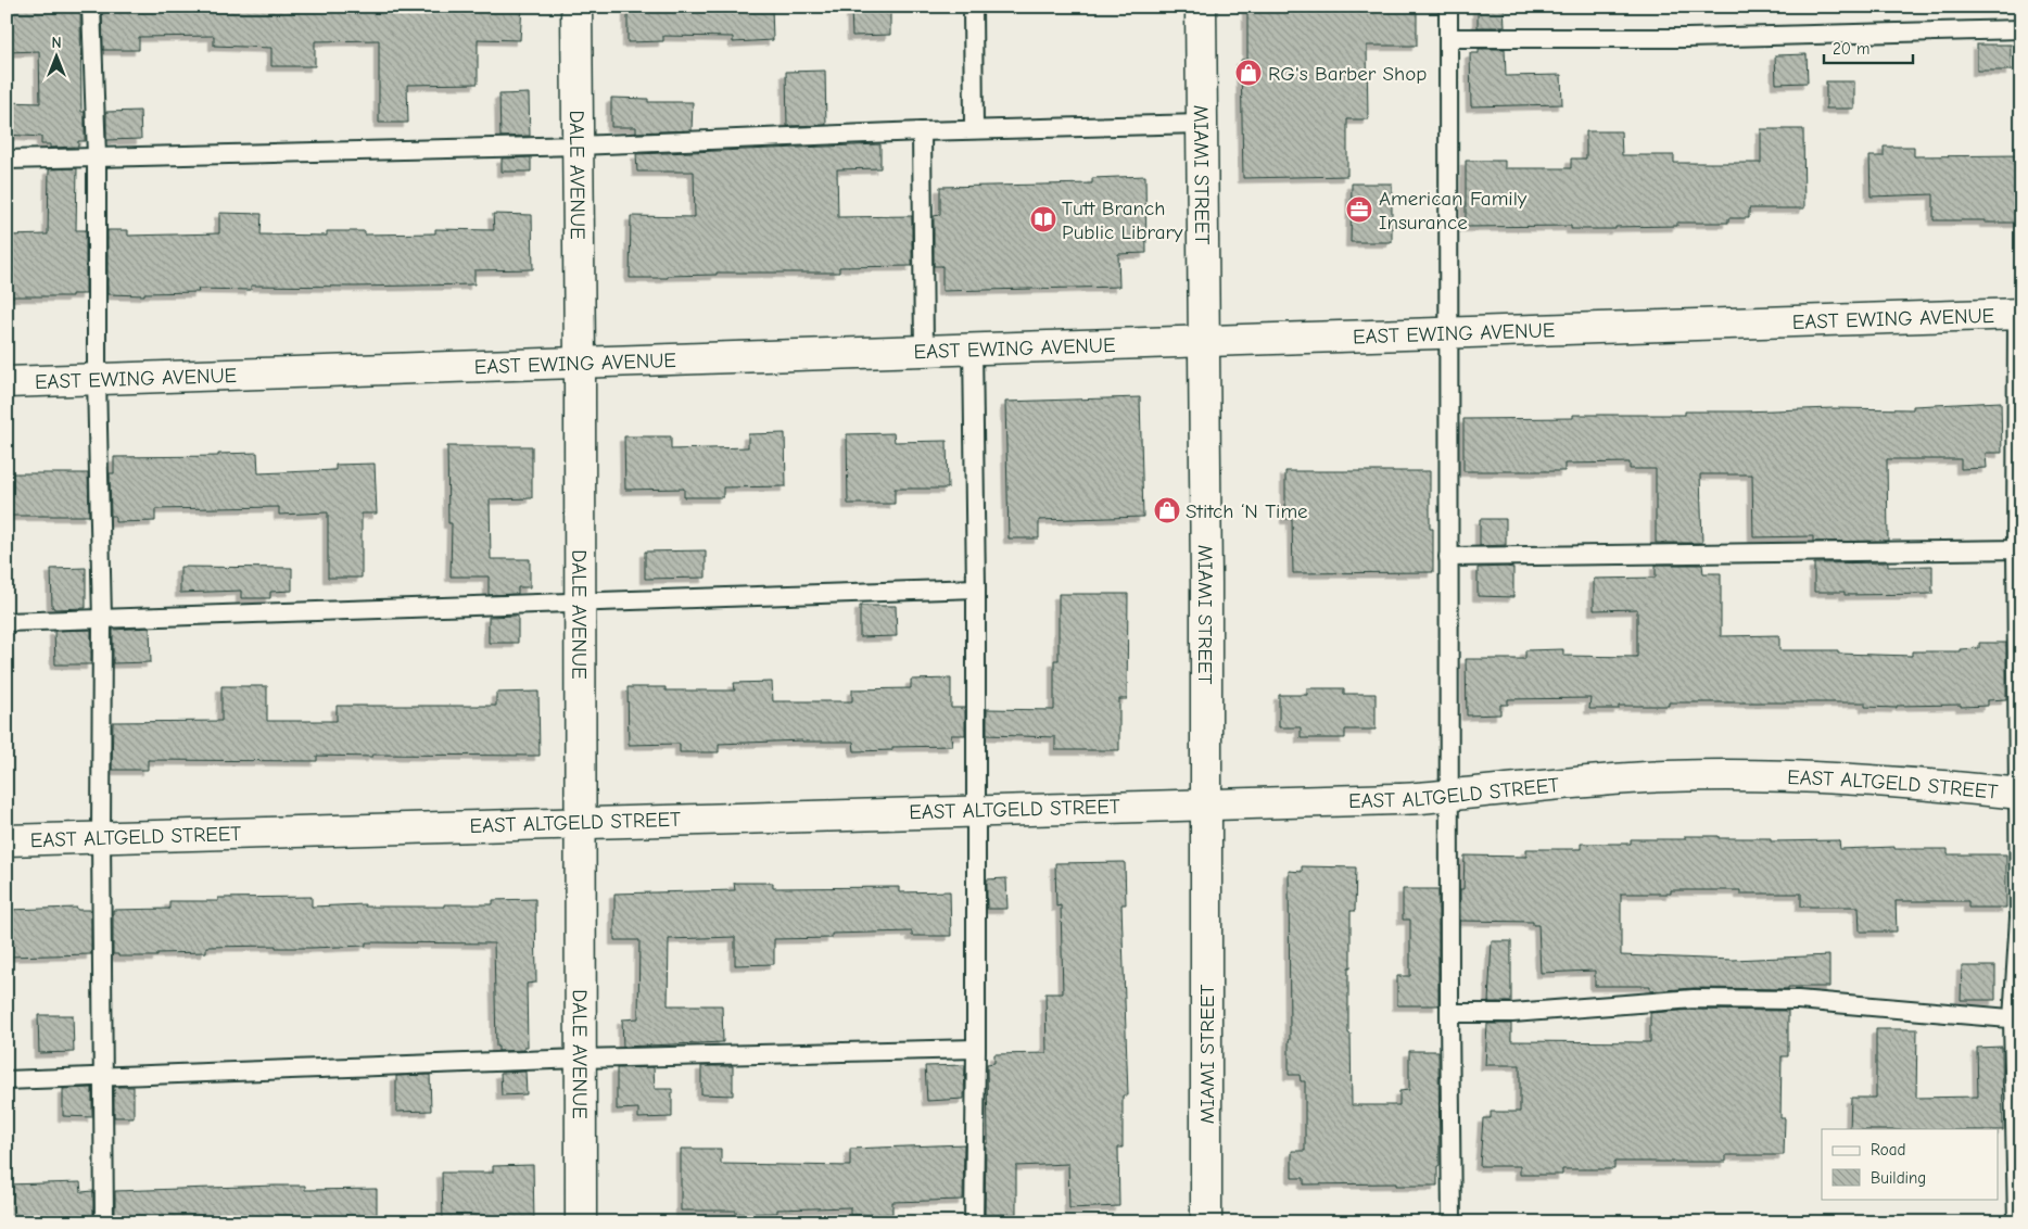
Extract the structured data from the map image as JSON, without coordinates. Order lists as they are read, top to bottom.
{
  "streets": {
    "street": [
      "DALE AVENUE",
      "MIAMI STREET",
      "EAST EWING AVENUE",
      "EAST ALTGELD STREET"
    ]
  },
  "crossings": [
    ["DALE AVENUE", "EAST EWING AVENUE"],
    ["DALE AVENUE", "EAST ALTGELD STREET"],
    ["MIAMI STREET", "EAST EWING AVENUE"],
    ["MIAMI STREET", "EAST ALTGELD STREET"]
  ],
  "places": {
    "shop": ["RG's Barber Shop", "Stitch ‘N Time"],
    "office": ["American Family Insurance"],
    "library": ["Tutt Branch Public Library"]
  },
  "legend": ["Road", "Building"],
  "scale_bar": "20 m",
  "north": "top"
}
